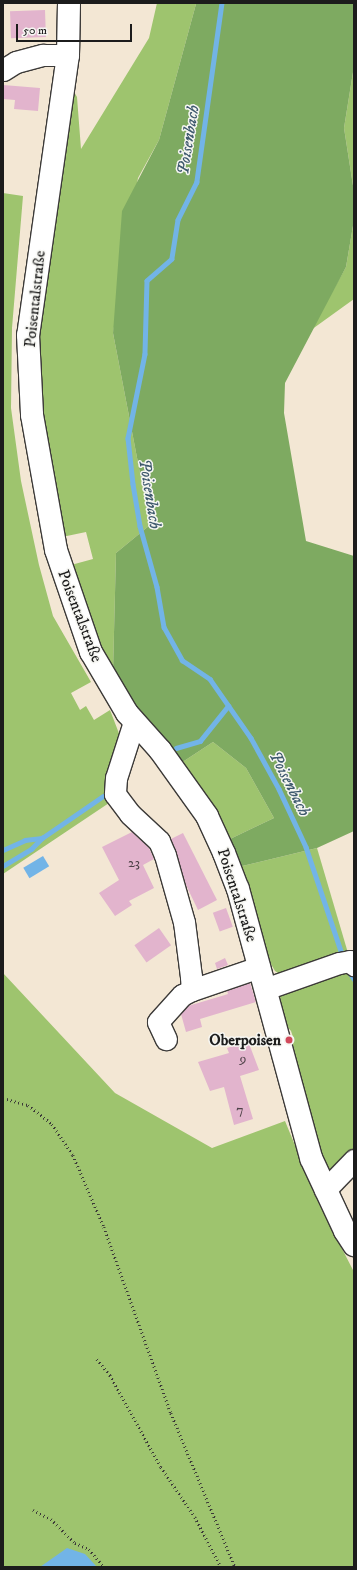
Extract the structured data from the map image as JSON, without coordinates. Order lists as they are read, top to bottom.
{
  "streets": {
    "main road": ["Poisentalstraße"]
  },
  "water": ["Poisenbach"],
  "places": ["Oberpoisen"],
  "house_numbers": ["23", "9", "7"],
  "scale_bar": "50 m"
}
